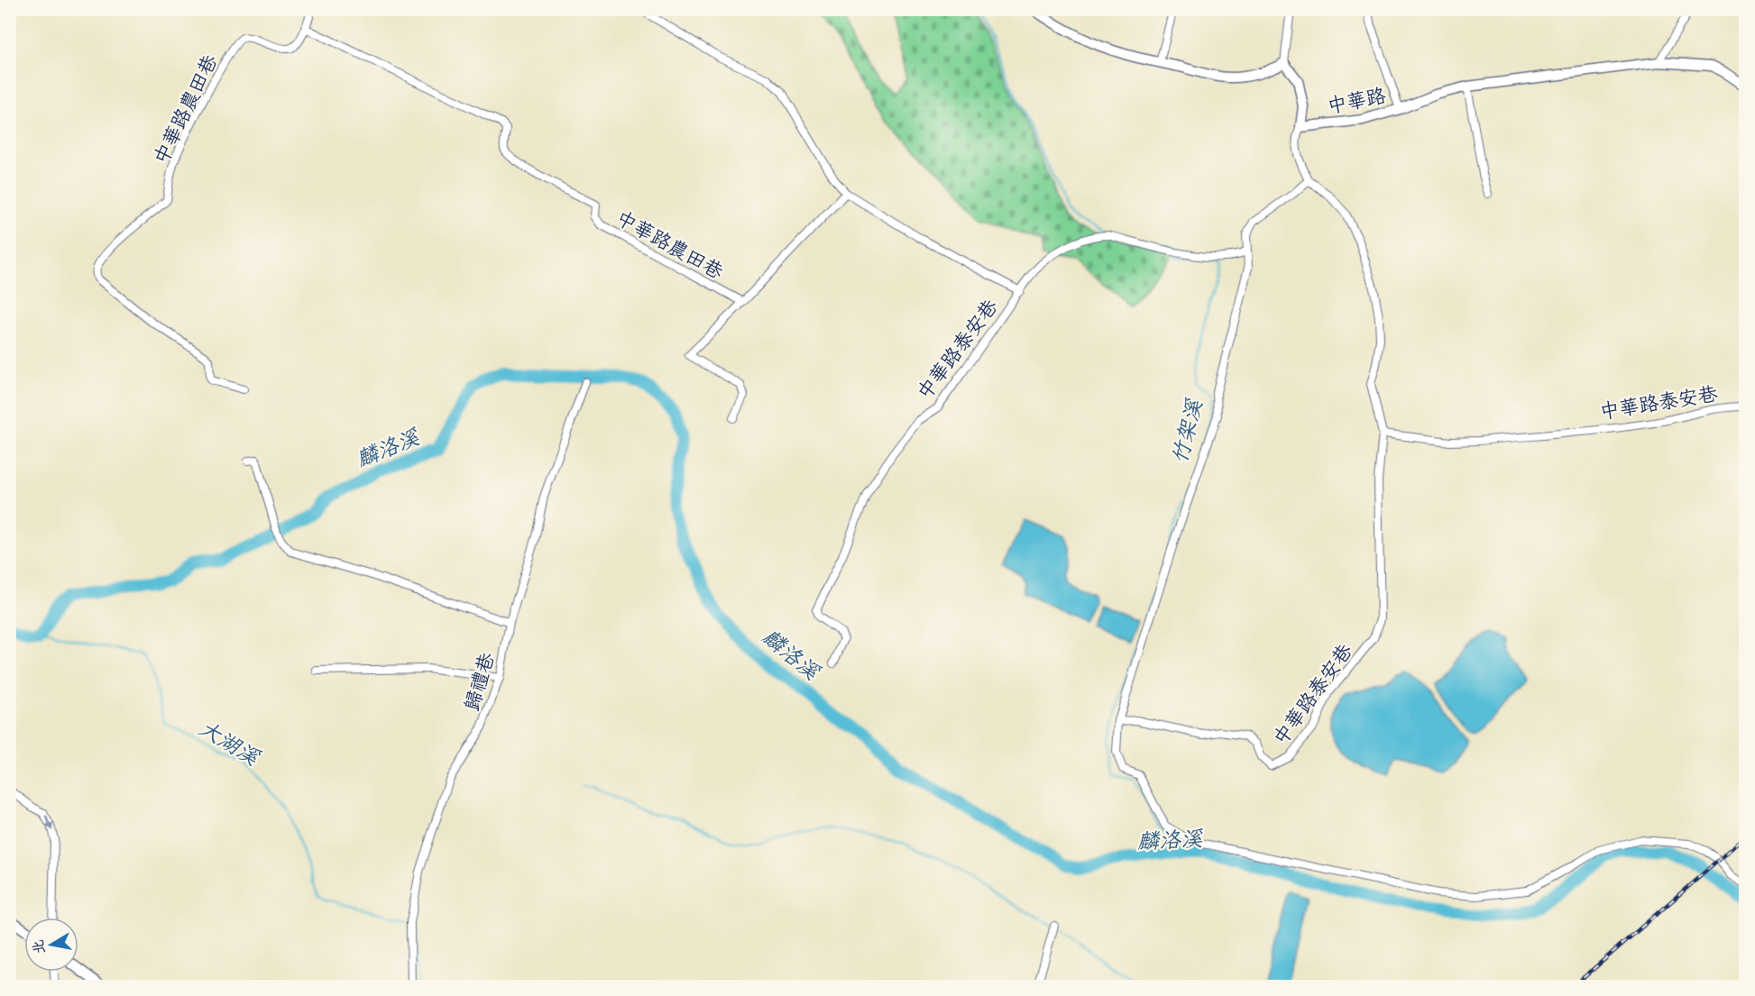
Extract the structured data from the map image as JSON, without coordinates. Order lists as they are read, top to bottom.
{
  "streets": {
    "street": [
      "中華路",
      "中華路農田巷",
      "中華路泰安巷",
      "歸禮巷"
    ]
  },
  "crossings": [
    ["中華路", "中華路泰安巷"]
  ],
  "water": ["竹架溪", "麟洛溪", "大湖溪"],
  "north": "left"
}
